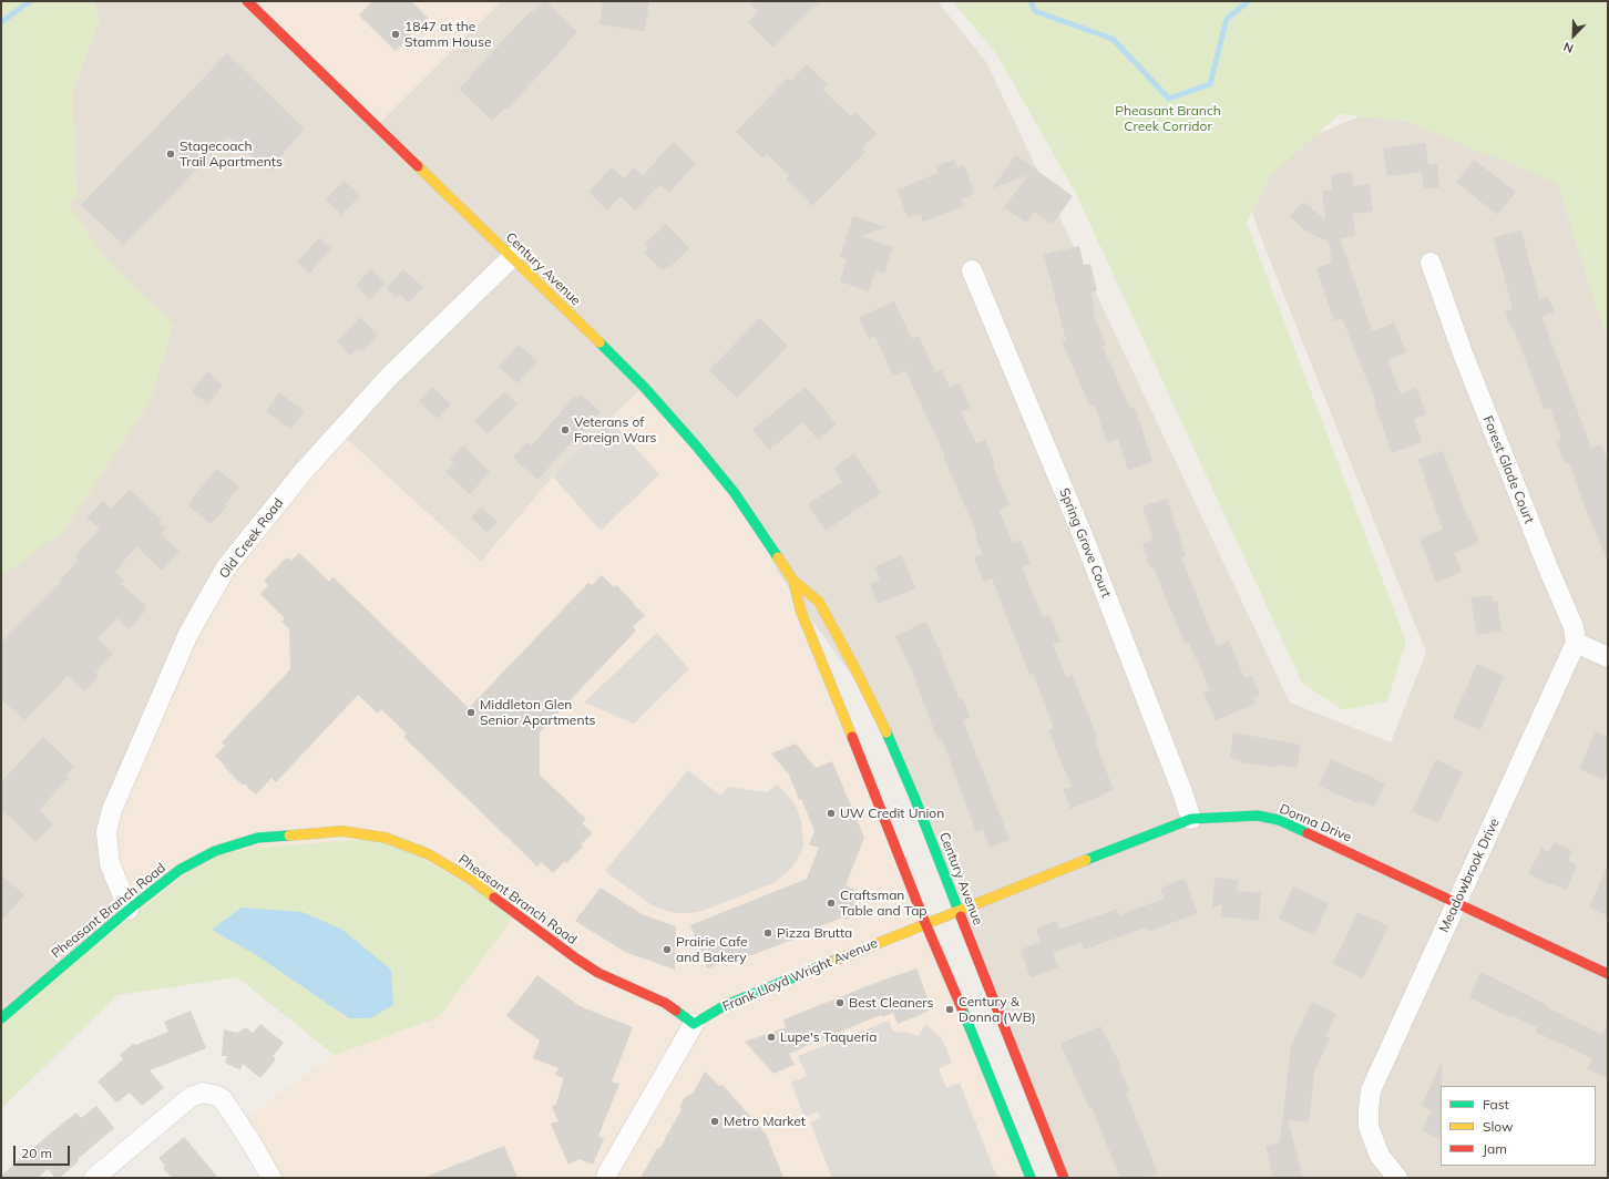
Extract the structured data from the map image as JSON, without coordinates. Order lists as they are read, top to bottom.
{
  "streets": {
    "main road": [
      "Century Avenue",
      "Donna Drive",
      "Pheasant Branch Road",
      "Frank Lloyd Wright Avenue"
    ],
    "street": [
      "Forest Glade Court",
      "Old Creek Road",
      "Spring Grove Court",
      "Meadowbrook Drive"
    ]
  },
  "crossings": [
    ["Century Avenue", "Old Creek Road"],
    ["Century Avenue", "Donna Drive"],
    ["Century Avenue", "Frank Lloyd Wright Avenue"],
    ["Forest Glade Court", "Meadowbrook Drive"],
    ["Old Creek Road", "Pheasant Branch Road"],
    ["Spring Grove Court", "Donna Drive"],
    ["Donna Drive", "Meadowbrook Drive"],
    ["Donna Drive", "Frank Lloyd Wright Avenue"],
    ["Pheasant Branch Road", "Frank Lloyd Wright Avenue"]
  ],
  "parks": ["Pheasant Branch Creek Corridor"],
  "places": [
    "1847 at the Stamm House",
    "Stagecoach Trail Apartments",
    "Veterans of Foreign Wars",
    "Middleton Glen Senior Apartments",
    "UW Credit Union",
    "Craftsman Table and Tap",
    "Pizza Brutta",
    "Prairie Cafe and Bakery",
    "Best Cleaners",
    "Century & Donna (WB)",
    "Lupe's Taqueria",
    "Metro Market"
  ],
  "legend": ["Fast", "Slow", "Jam"],
  "scale_bar": "20 m",
  "north": "bottom left"
}
